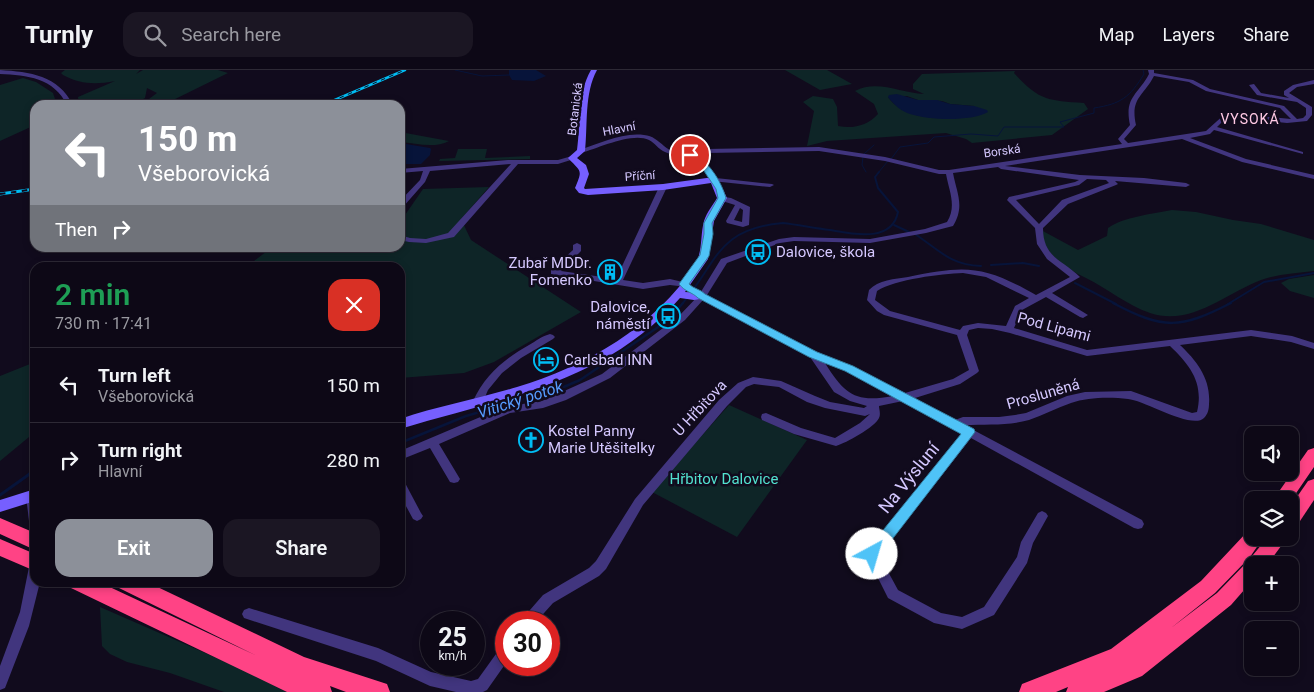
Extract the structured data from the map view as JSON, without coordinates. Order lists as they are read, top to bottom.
{
  "streets": {
    "street": [
      "Botanická",
      "Hlavní",
      "Borská",
      "Příční",
      "Pod Lipami",
      "Prosluněná",
      "U Hřbitova",
      "Na Výsluní"
    ]
  },
  "crossings": [
    ["Botanická", "Hlavní"],
    ["Hlavní", "Borská"],
    ["Hlavní", "Příční"],
    ["Pod Lipami", "Prosluněná"]
  ],
  "districts": ["VYSOKÁ"],
  "water": ["Vitický potok"],
  "parks": ["Hřbitov Dalovice"],
  "places": {
    "bus stop": ["Dalovice, škola", "Dalovice, náměstí"],
    "building": ["Zubař MDDr. Fomenko"],
    "hotel": ["Carlsbad INN"],
    "church": ["Kostel Panny Marie Utěšitelky"]
  },
  "page": {
    "header": "Turnly",
    "search": "Search here",
    "nav": ["Map", "Layers", "Share"],
    "turn": ["150 m", "Všeborovická"],
    "then": "Then",
    "heading": ["2 min", "730 m · 17:41"],
    "list": [
      {
        "name": "Turn left",
        "note": "Všeborovická",
        "value": "150 m"
      },
      {
        "name": "Turn right",
        "note": "Hlavní",
        "value": "280 m"
      }
    ],
    "map_buttons": ["+", "−"],
    "buttons": ["Exit", "Share"],
    "speed": "25 km/h",
    "limit": "30"
  }
}
